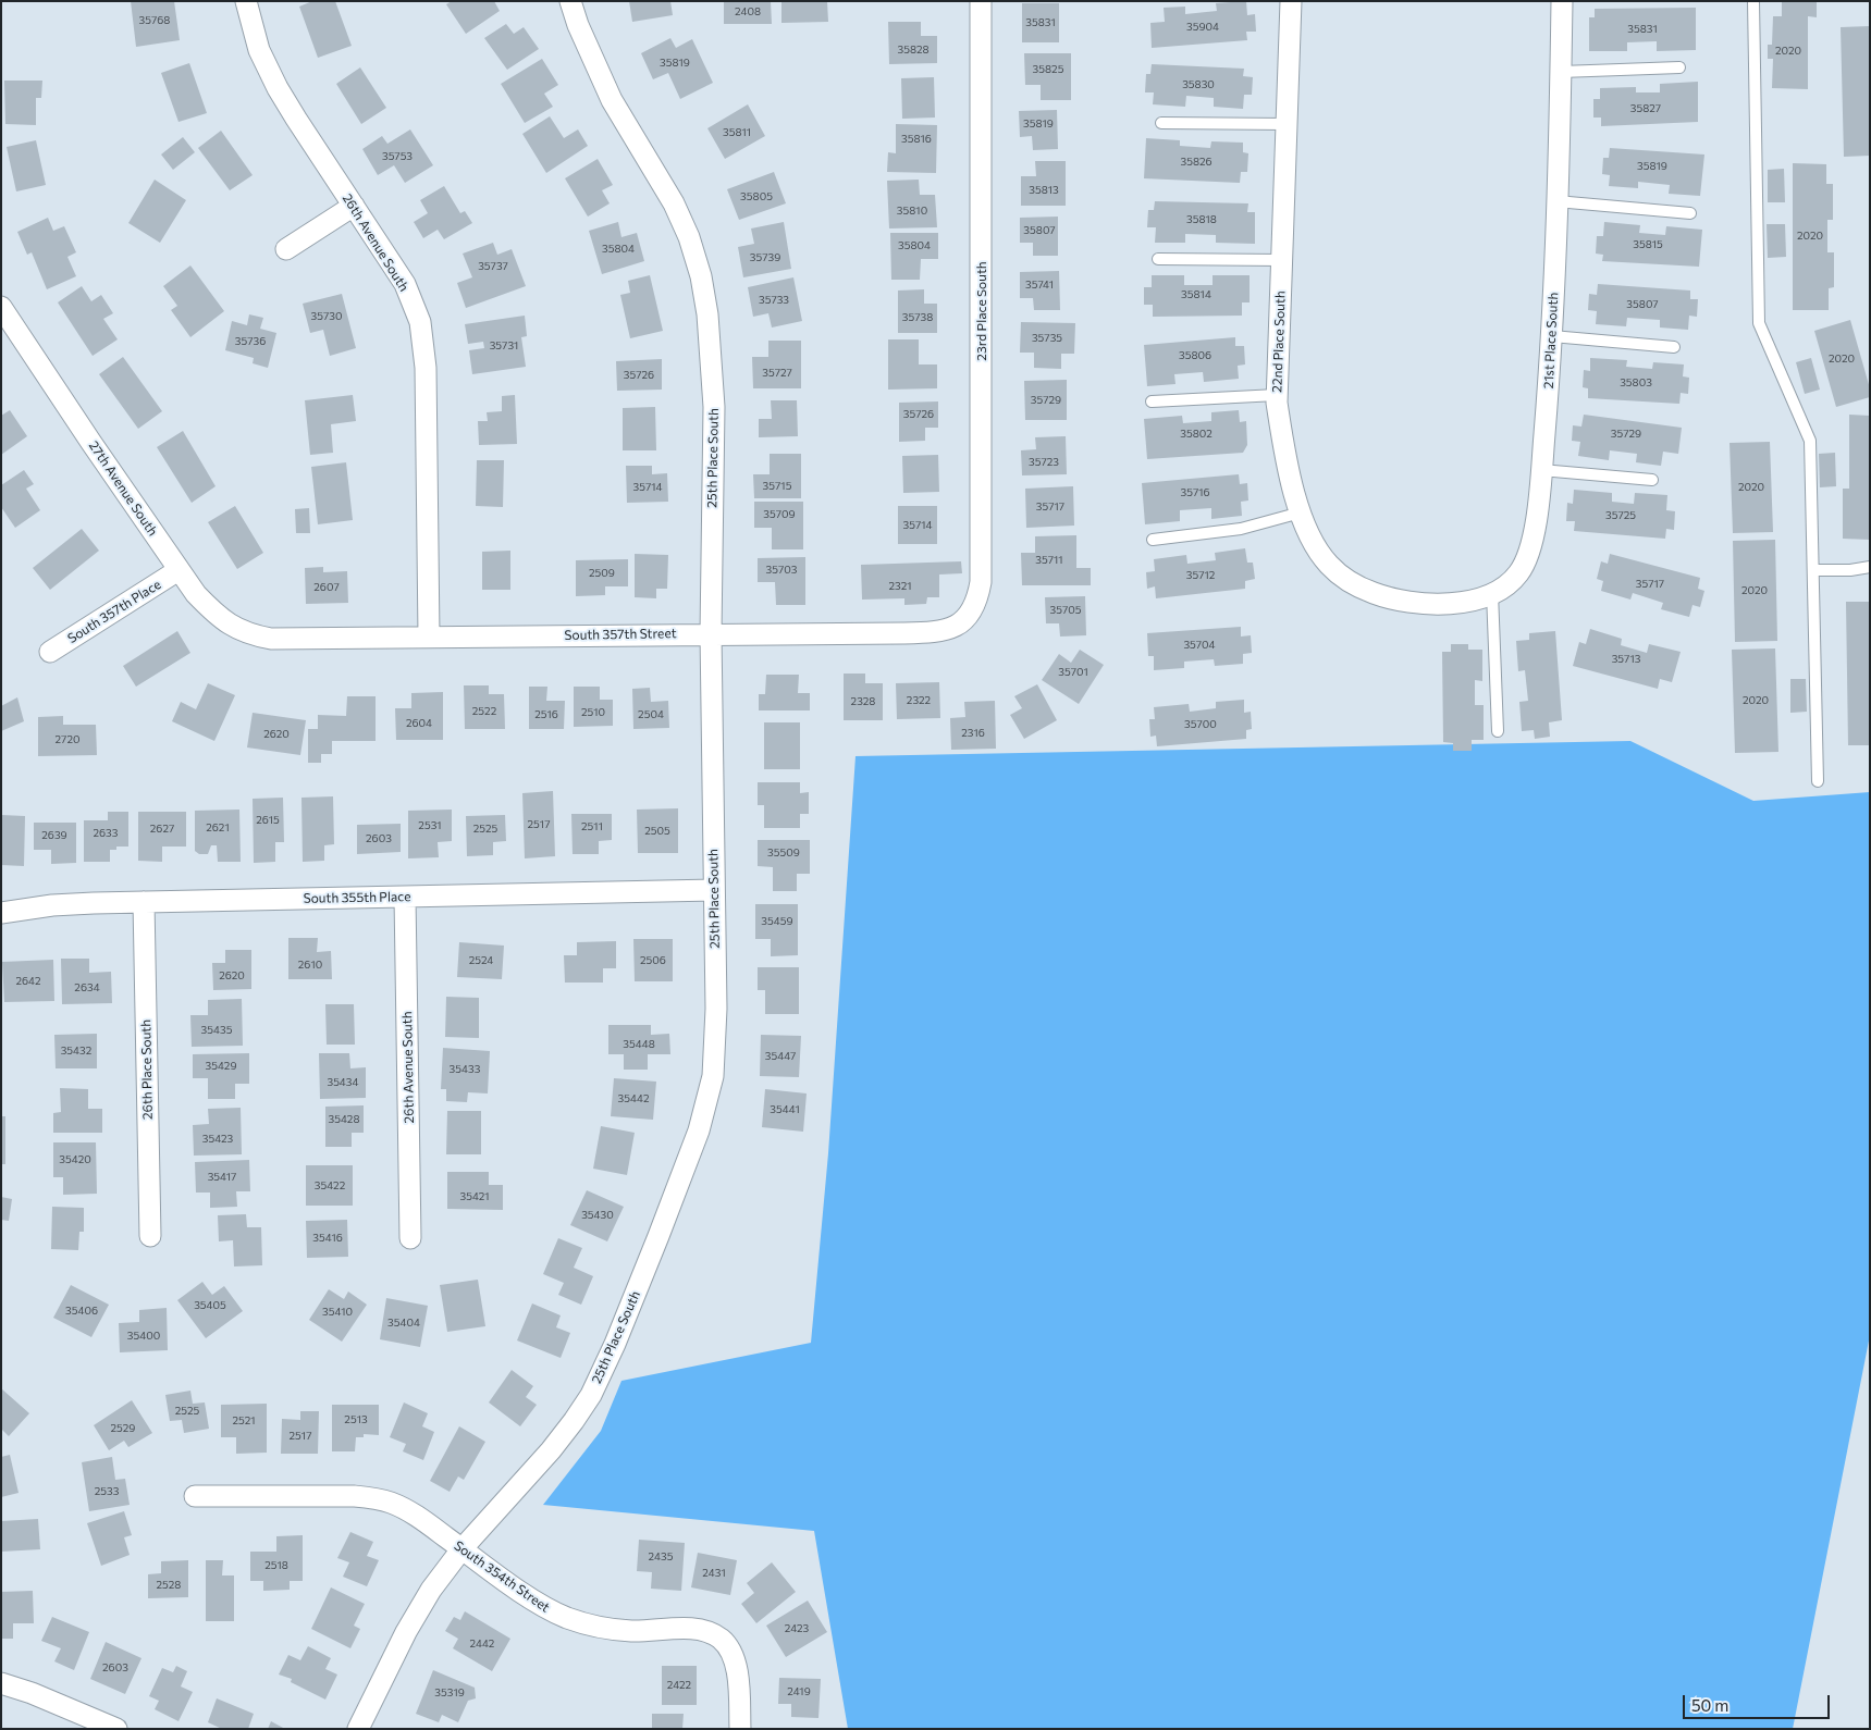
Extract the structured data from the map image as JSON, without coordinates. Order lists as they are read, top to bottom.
{
  "streets": {
    "street": [
      "26th Avenue South",
      "23rd Place South",
      "21st Place South",
      "22nd Place South",
      "25th Place South",
      "27th Avenue South",
      "South 357th Place",
      "South 357th Street",
      "South 355th Place",
      "26th Place South",
      "South 354th Street"
    ]
  },
  "crossings": [
    ["26th Avenue South", "South 357th Street"],
    ["26th Avenue South", "South 355th Place"],
    ["23rd Place South", "South 357th Street"],
    ["21st Place South", "22nd Place South"],
    ["25th Place South", "South 357th Street"],
    ["25th Place South", "South 355th Place"],
    ["25th Place South", "South 354th Street"],
    ["27th Avenue South", "South 357th Place"],
    ["27th Avenue South", "South 357th Street"],
    ["South 355th Place", "26th Place South"]
  ],
  "house_numbers": [
    "2408",
    "35768",
    "35831",
    "35904",
    "35831",
    "35828",
    "2020",
    "35819",
    "35825",
    "35830",
    "35827",
    "35819",
    "35811",
    "35816",
    "35753",
    "35826",
    "35819",
    "35813",
    "35805",
    "35810",
    "35818",
    "35807",
    "2020",
    "35815",
    "35804",
    "35804",
    "35739",
    "35737",
    "35741",
    "35814",
    "35733",
    "35807",
    "35730",
    "35738",
    "35735",
    "35736",
    "35731",
    "35806",
    "2020",
    "35727",
    "35726",
    "35803",
    "35729",
    "35726",
    "35802",
    "35729",
    "35723",
    "35715",
    "35714",
    "2020",
    "35716",
    "35717",
    "35709",
    "35725",
    "35714",
    "35711",
    "35703",
    "2509",
    "35712",
    "35717",
    "2321",
    "2607",
    "2020",
    "35705",
    "35704",
    "35713",
    "35701",
    "2322",
    "2020",
    "2328",
    "2522",
    "2510",
    "2516",
    "2504",
    "2604",
    "35700",
    "2316",
    "2620",
    "2720",
    "2615",
    "2517",
    "2531",
    "2511",
    "2621",
    "2627",
    "2525",
    "2505",
    "2633",
    "2639",
    "2603",
    "35509",
    "35459",
    "2524",
    "2506",
    "2610",
    "2620",
    "2642",
    "2634",
    "35435",
    "35448",
    "35432",
    "35447",
    "35429",
    "35433",
    "35434",
    "35442",
    "35441",
    "35428",
    "35423",
    "35420",
    "35417",
    "35422",
    "35421",
    "35430",
    "35416",
    "35405",
    "35406",
    "35410",
    "35404",
    "35400",
    "2525",
    "2513",
    "2521",
    "2529",
    "2517",
    "2533",
    "2435",
    "2518",
    "2431",
    "2528",
    "2423",
    "2442",
    "2603",
    "2422",
    "2419",
    "35319"
  ],
  "scale_bar": "50 m"
}
